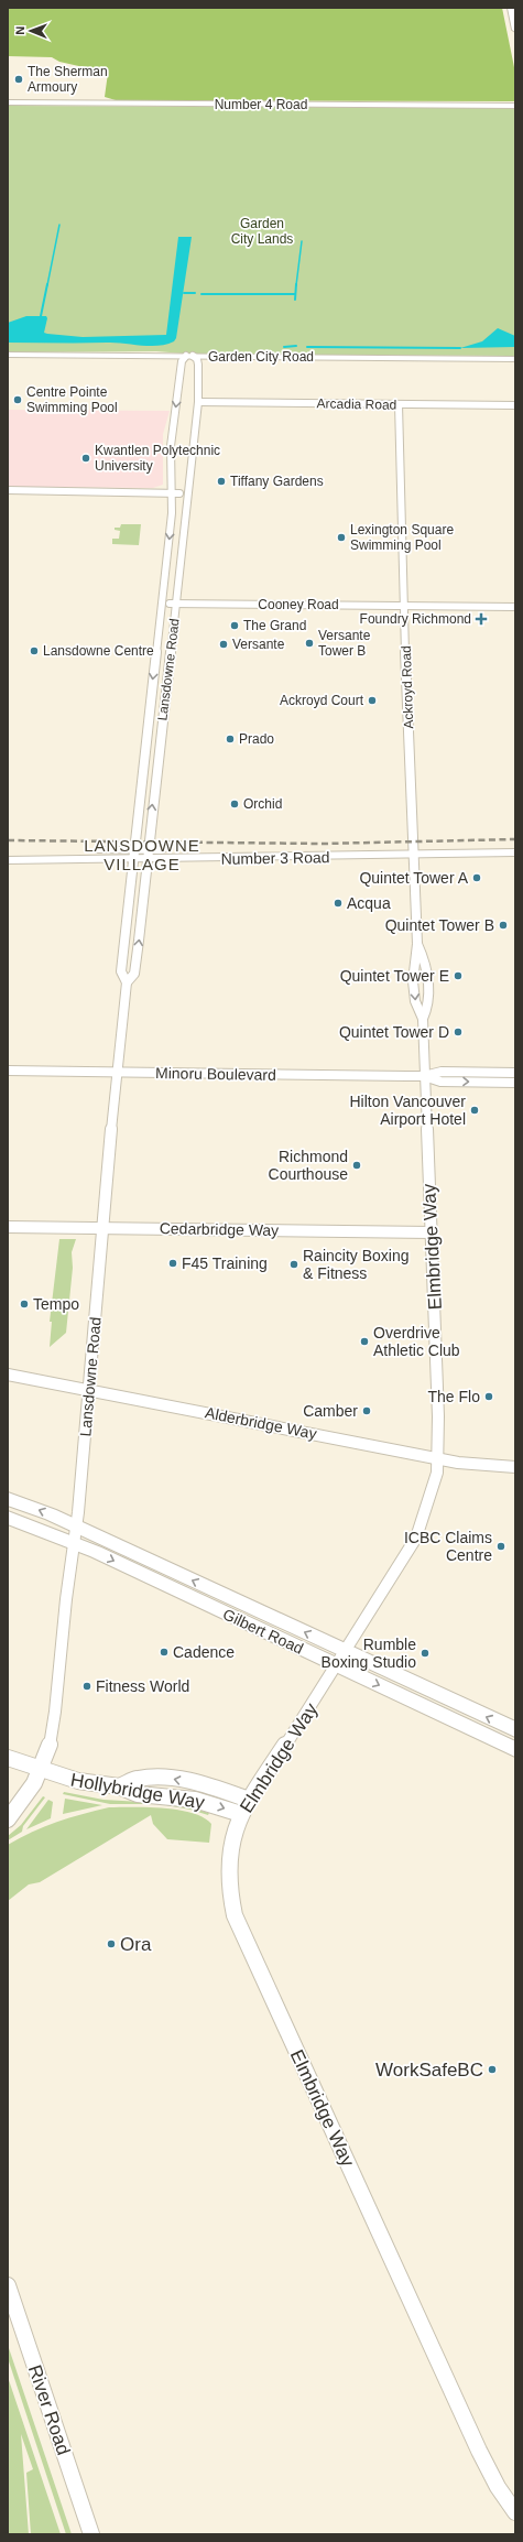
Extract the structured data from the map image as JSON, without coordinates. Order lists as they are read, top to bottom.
{
  "streets": {
    "main road": [
      "Number 4 Road",
      "Garden City Road",
      "Number 3 Road",
      "Gilbert Road"
    ],
    "street": [
      "Arcadia Road",
      "Cooney Road",
      "Lansdowne Road",
      "Ackroyd Road",
      "Minoru Boulevard",
      "Cedarbridge Way",
      "Elmbridge Way",
      "Alderbridge Way",
      "Hollybridge Way",
      "River Road"
    ]
  },
  "crossings": [
    ["Garden City Road", "Lansdowne Road"],
    ["Arcadia Road", "Lansdowne Road"],
    ["Arcadia Road", "Ackroyd Road"],
    ["Cooney Road", "Lansdowne Road"],
    ["Cooney Road", "Ackroyd Road"],
    ["Lansdowne Road", "Number 3 Road"],
    ["Lansdowne Road", "Minoru Boulevard"],
    ["Lansdowne Road", "Cedarbridge Way"],
    ["Lansdowne Road", "Alderbridge Way"],
    ["Lansdowne Road", "Gilbert Road"],
    ["Lansdowne Road", "Hollybridge Way"],
    ["Ackroyd Road", "Number 3 Road"],
    ["Ackroyd Road", "Minoru Boulevard"],
    ["Ackroyd Road", "Elmbridge Way"],
    ["Minoru Boulevard", "Elmbridge Way"],
    ["Cedarbridge Way", "Elmbridge Way"],
    ["Elmbridge Way", "Alderbridge Way"],
    ["Elmbridge Way", "Gilbert Road"],
    ["Elmbridge Way", "Hollybridge Way"]
  ],
  "districts": ["LANSDOWNE VILLAGE"],
  "parks": ["Garden City Lands"],
  "places": {
    "other": [
      "The Sherman Armoury",
      "Centre Pointe Swimming Pool",
      "Kwantlen Polytechnic University",
      "Tiffany Gardens",
      "Lexington Square Swimming Pool",
      "The Grand",
      "Versante Tower B",
      "Versante",
      "Lansdowne Centre",
      "Ackroyd Court",
      "Prado",
      "Orchid",
      "Quintet Tower A",
      "Acqua",
      "Quintet Tower B",
      "Quintet Tower E",
      "Quintet Tower D",
      "Hilton Vancouver Airport Hotel",
      "Richmond Courthouse",
      "F45 Training",
      "Raincity Boxing & Fitness",
      "Tempo",
      "Overdrive Athletic Club",
      "The Flo",
      "Camber",
      "ICBC Claims Centre",
      "Cadence",
      "Rumble Boxing Studio",
      "Fitness World",
      "Ora",
      "WorkSafeBC"
    ],
    "health": ["Foundry Richmond"]
  },
  "north": "left"
}
